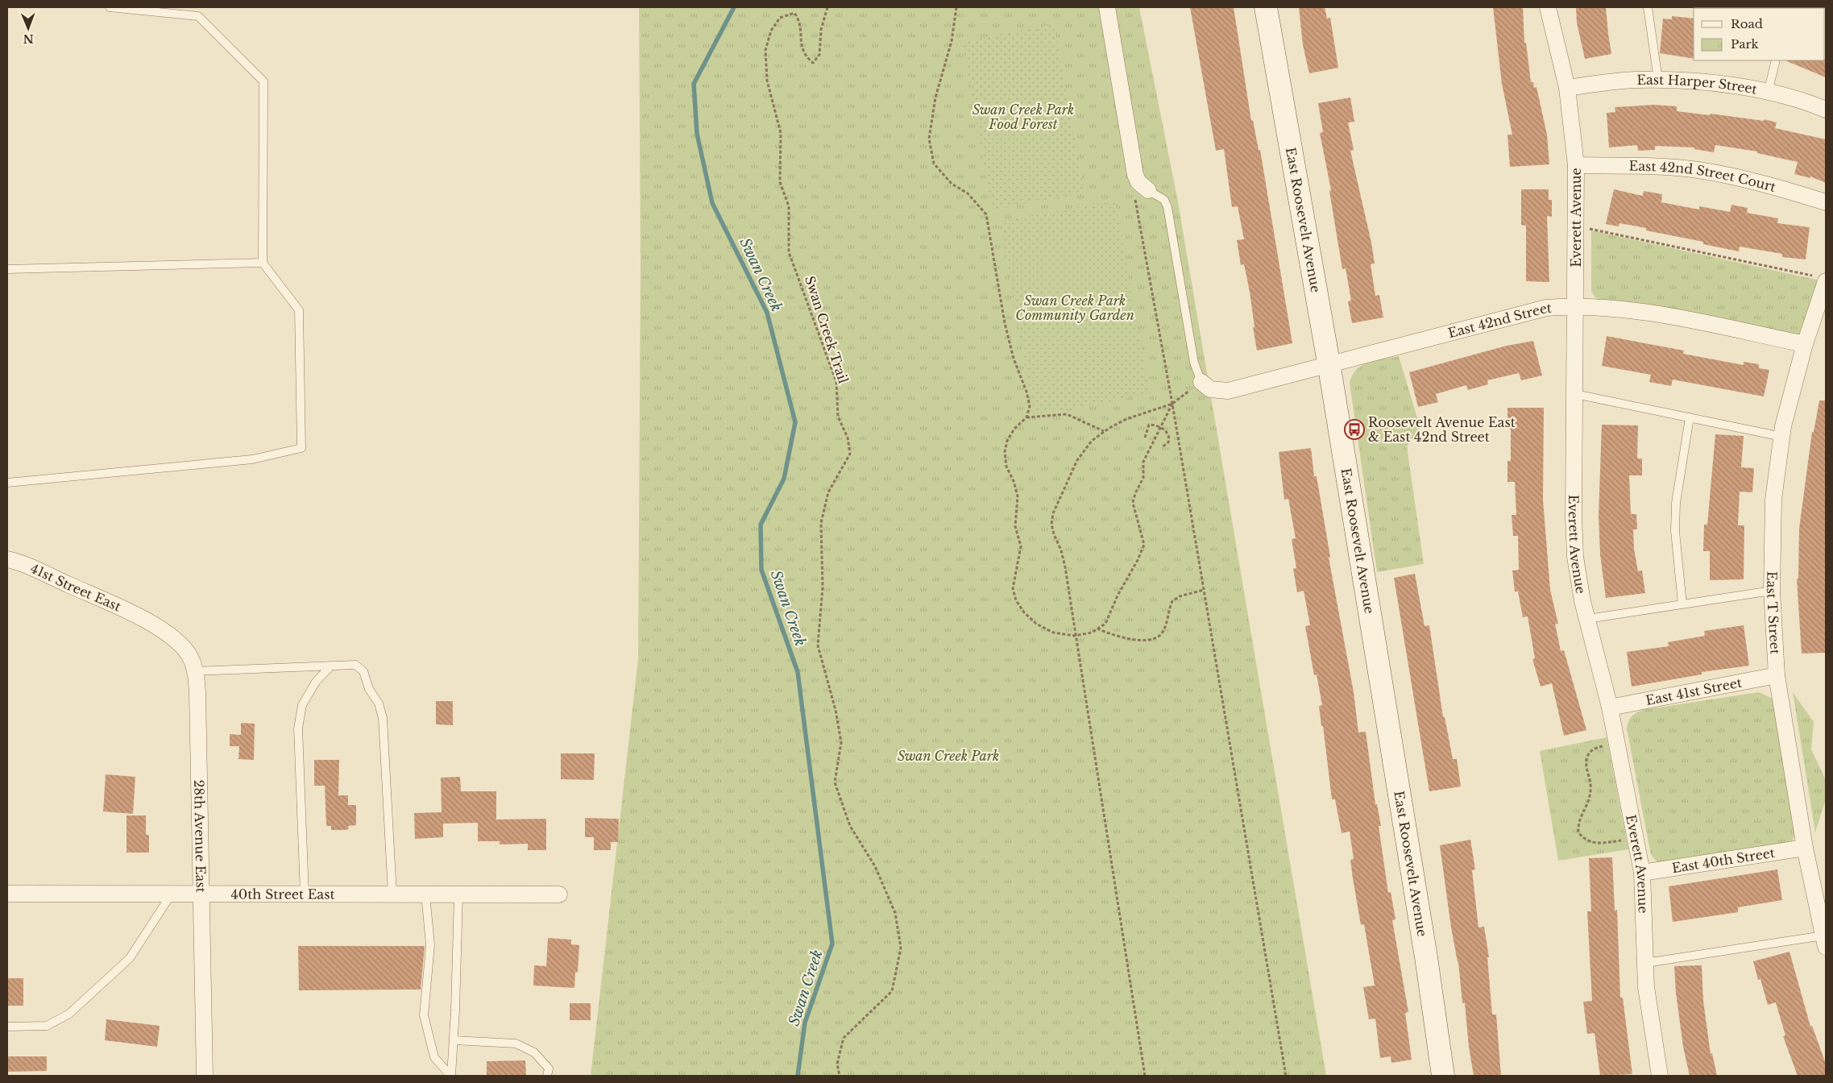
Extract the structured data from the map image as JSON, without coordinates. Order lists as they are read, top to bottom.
{
  "streets": {
    "street": [
      "East Harper Street",
      "East 42nd Street Court",
      "Everett Avenue",
      "East Roosevelt Avenue",
      "East 42nd Street",
      "41st Street East",
      "East T Street",
      "East 41st Street",
      "28th Avenue East",
      "East 40th Street",
      "40th Street East"
    ],
    "path": ["Swan Creek Trail"]
  },
  "crossings": [
    ["East Harper Street", "Everett Avenue"],
    ["East 42nd Street Court", "Everett Avenue"],
    ["Everett Avenue", "East 42nd Street"],
    ["Everett Avenue", "East 41st Street"],
    ["Everett Avenue", "East 40th Street"],
    ["East Roosevelt Avenue", "East 42nd Street"],
    ["East 42nd Street", "East T Street"],
    ["41st Street East", "28th Avenue East"],
    ["East T Street", "East 41st Street"],
    ["East T Street", "East 40th Street"],
    ["28th Avenue East", "40th Street East"]
  ],
  "water": ["Swan Creek"],
  "parks": ["Swan Creek Park Food Forest", "Swan Creek Park Community Garden", "Swan Creek Park"],
  "places": {
    "bus stop": ["Roosevelt Avenue East & East 42nd Street"]
  },
  "legend": ["Road", "Park"],
  "north": "bottom"
}
